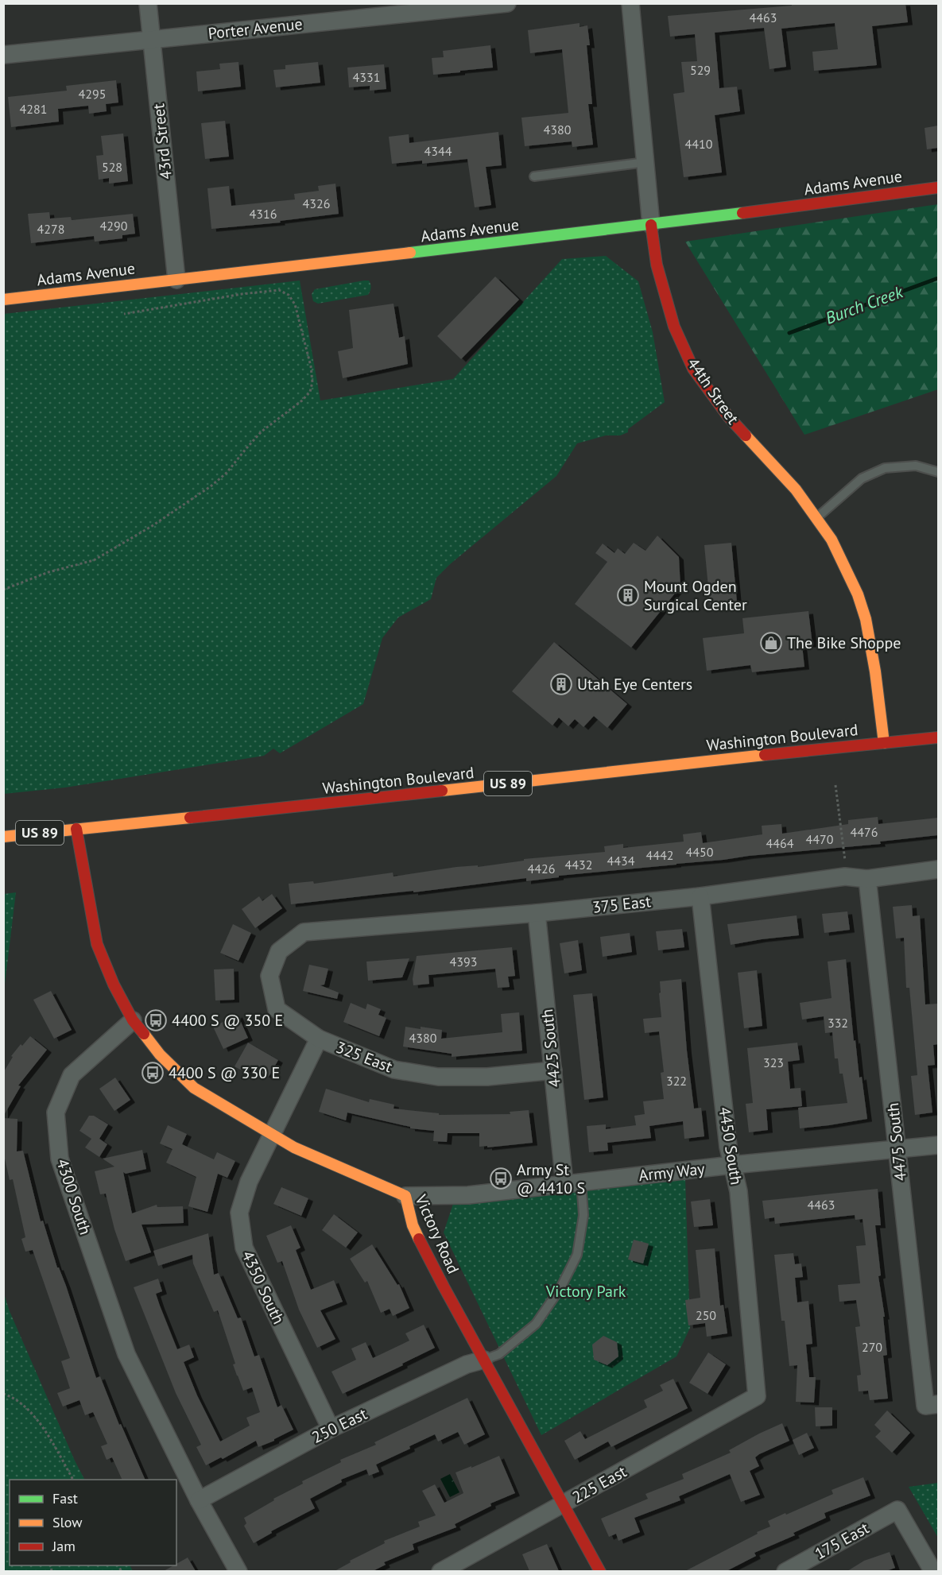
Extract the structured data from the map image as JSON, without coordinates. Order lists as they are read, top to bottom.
{
  "streets": {
    "street": [
      "Porter Avenue",
      "43rd Street",
      "Adams Avenue",
      "44th Street",
      "Washington Boulevard",
      "US 89",
      "375 East",
      "4425 South",
      "325 East",
      "4475 South",
      "4450 South",
      "Army Way",
      "4300 South",
      "Victory Road",
      "4350 South",
      "250 East",
      "225 East",
      "175 East"
    ]
  },
  "crossings": [
    ["Porter Avenue", "43rd Street"],
    ["43rd Street", "Adams Avenue"],
    ["Adams Avenue", "44th Street"],
    ["44th Street", "Washington Boulevard"],
    ["375 East", "4425 South"],
    ["375 East", "325 East"],
    ["375 East", "4475 South"],
    ["375 East", "4450 South"],
    ["4425 South", "325 East"],
    ["4425 South", "Army Way"],
    ["325 East", "4350 South"],
    ["4475 South", "Army Way"],
    ["4450 South", "Army Way"],
    ["4450 South", "225 East"],
    ["Army Way", "Victory Road"],
    ["4300 South", "Victory Road"],
    ["4300 South", "250 East"],
    ["Victory Road", "4350 South"],
    ["Victory Road", "250 East"],
    ["Victory Road", "225 East"],
    ["4350 South", "250 East"]
  ],
  "water": ["Burch Creek"],
  "parks": ["Victory Park"],
  "places": {
    "building": ["Mount Ogden Surgical Center", "Utah Eye Centers"],
    "shop": ["The Bike Shoppe"],
    "bus stop": ["4400 S @ 350 E", "4400 S @ 330 E", "Army St @ 4410 S"]
  },
  "house_numbers": [
    "4463",
    "529",
    "4331",
    "4295",
    "4281",
    "4380",
    "4410",
    "4344",
    "528",
    "4326",
    "4316",
    "4290",
    "4278",
    "4476",
    "4470",
    "4464",
    "4450",
    "4442",
    "4434",
    "4432",
    "4426",
    "4393",
    "332",
    "4380",
    "323",
    "322",
    "4463",
    "250",
    "270"
  ],
  "legend": ["Fast", "Slow", "Jam"]
}
